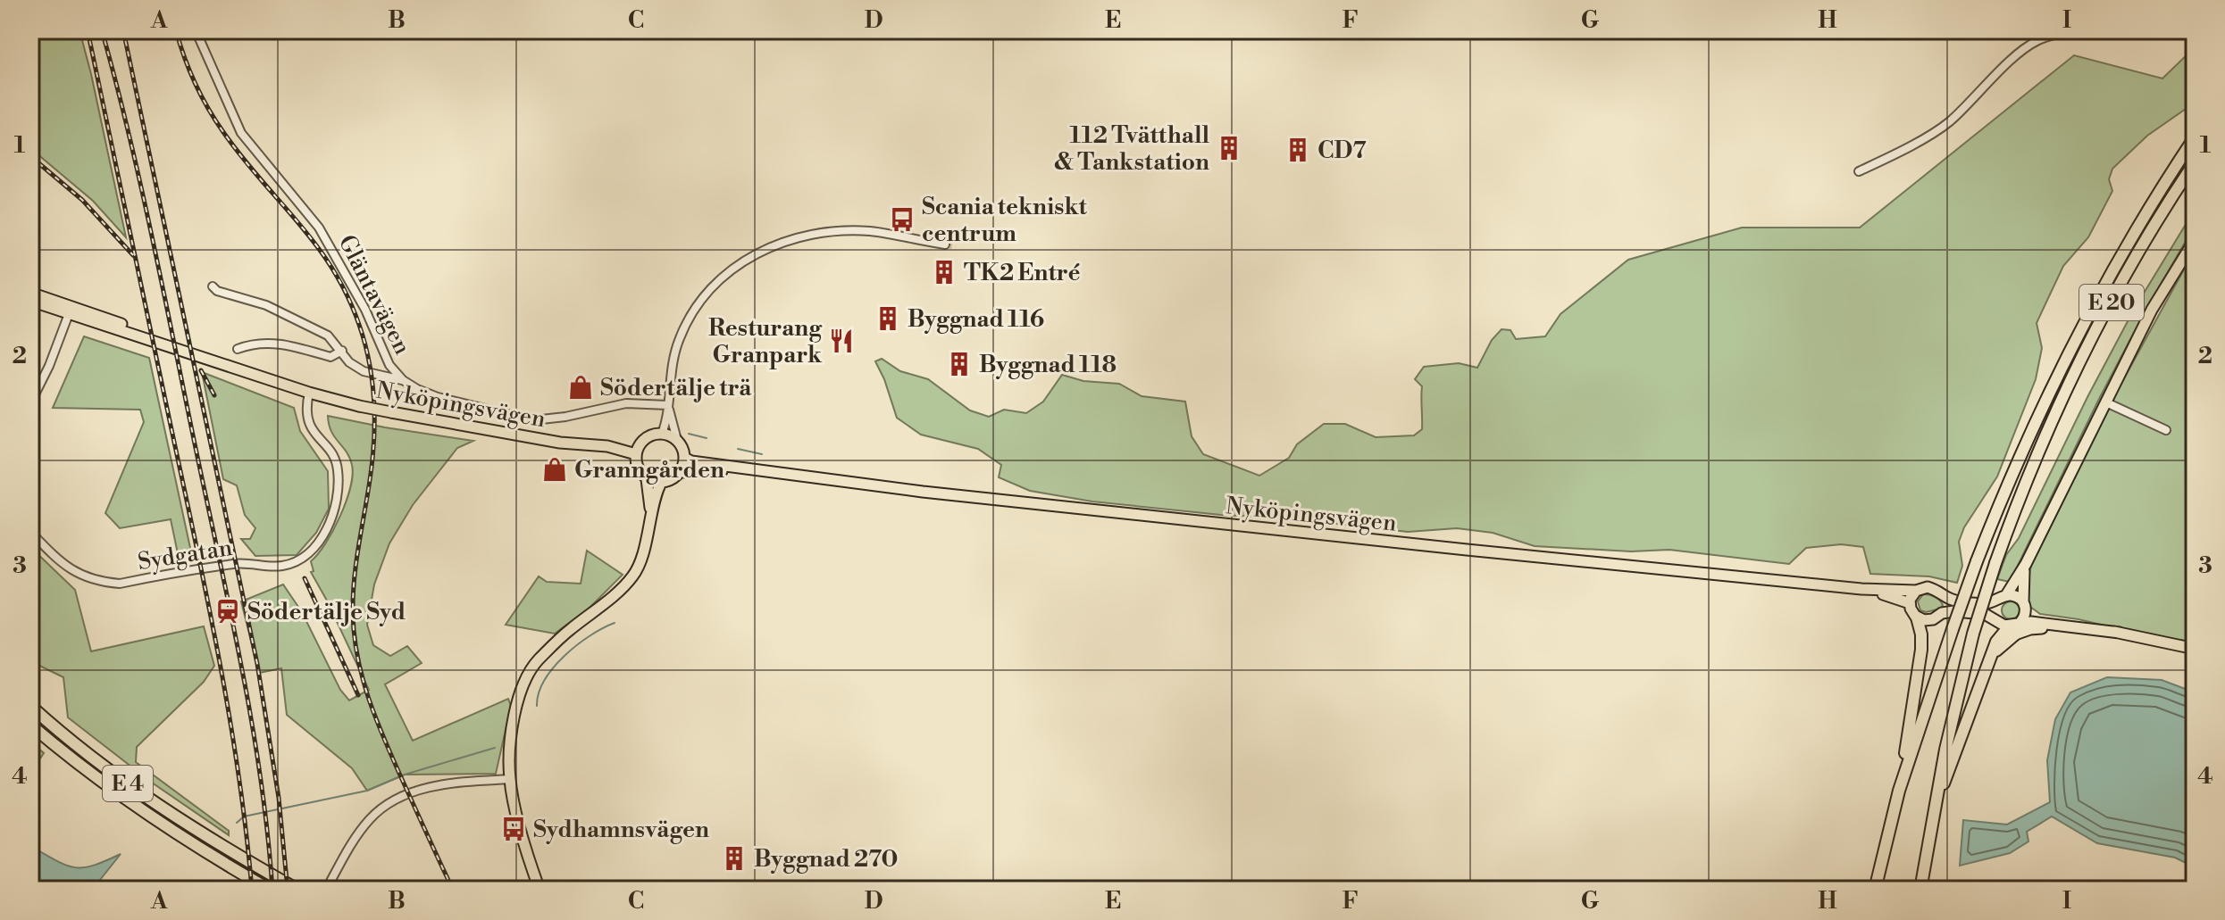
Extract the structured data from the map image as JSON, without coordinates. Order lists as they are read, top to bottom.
{
  "streets": {
    "highway": ["E 20", "E 4"],
    "main road": ["Nyköpingsvägen"],
    "street": ["Gläntavägen", "Sydgatan"]
  },
  "crossings": [
    ["Nyköpingsvägen", "Sydgatan"]
  ],
  "places": {
    "building": [
      "112 Tvätthall & Tankstation",
      "CD7",
      "TK2 Entré",
      "Byggnad 116",
      "Byggnad 118",
      "Byggnad 270"
    ],
    "bus stop": ["Scania tekniskt centrum", "Sydhamnsvägen"],
    "restaurant": ["Resturang Granpark"],
    "shop": ["Södertälje trä", "Granngården"],
    "station": ["Södertälje Syd"]
  },
  "grid": {
    "columns": [
      "A",
      "B",
      "C",
      "D",
      "E",
      "F",
      "G",
      "H",
      "I"
    ],
    "rows": [
      "1",
      "2",
      "3",
      "4"
    ]
  }
}
